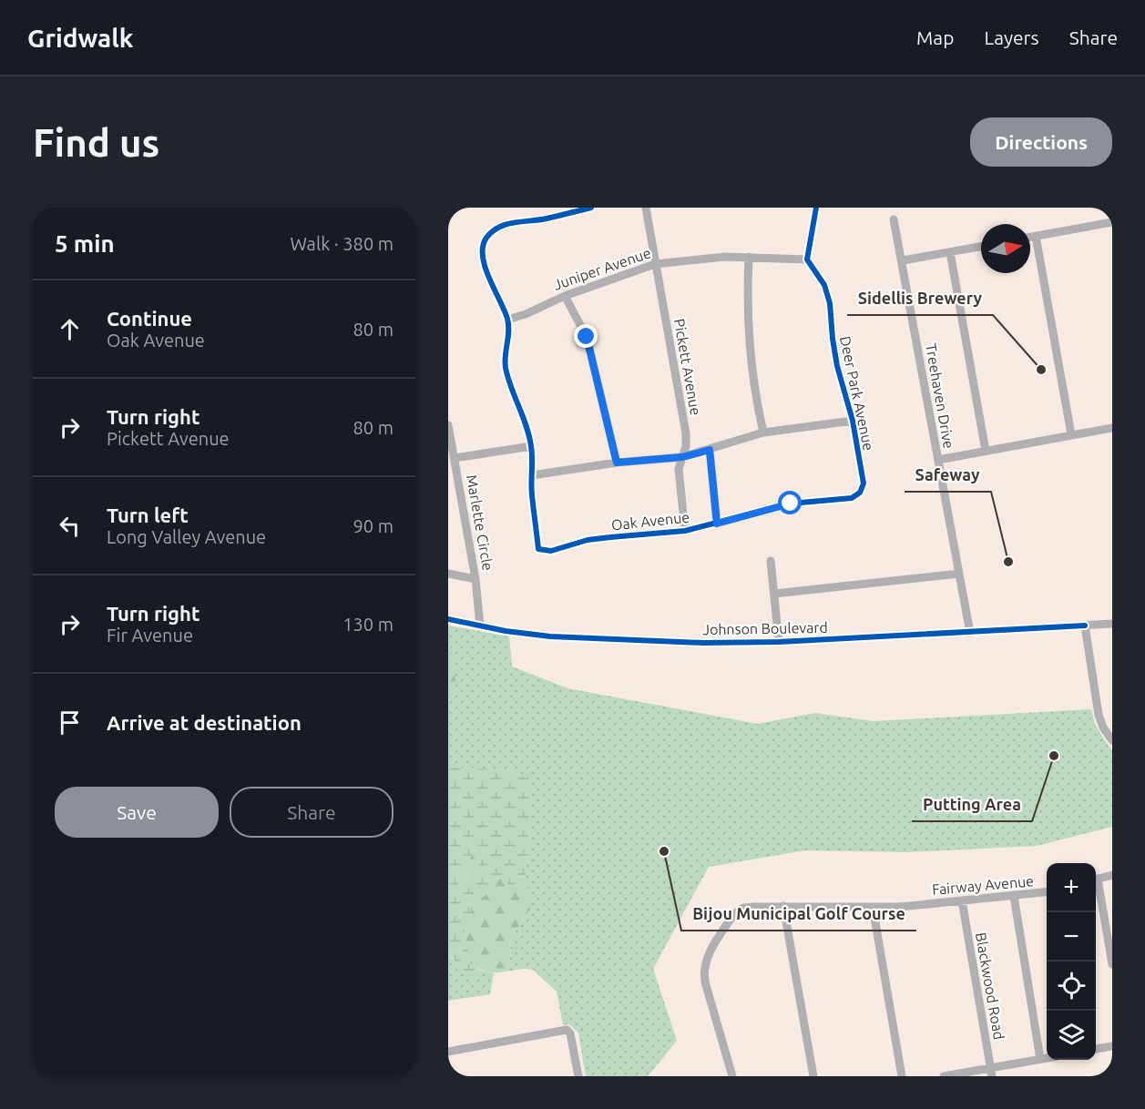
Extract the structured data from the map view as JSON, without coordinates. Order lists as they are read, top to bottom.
{
  "streets": {
    "street": [
      "Juniper Avenue",
      "Pickett Avenue",
      "Deer Park Avenue",
      "Treehaven Drive",
      "Oak Avenue",
      "Marlette Circle",
      "Johnson Boulevard",
      "Fairway Avenue",
      "Blackwood Road"
    ]
  },
  "crossings": [
    ["Juniper Avenue", "Pickett Avenue"],
    ["Juniper Avenue", "Deer Park Avenue"],
    ["Pickett Avenue", "Oak Avenue"],
    ["Deer Park Avenue", "Oak Avenue"],
    ["Treehaven Drive", "Johnson Boulevard"],
    ["Marlette Circle", "Johnson Boulevard"],
    ["Fairway Avenue", "Blackwood Road"]
  ],
  "places": [
    "Sidellis Brewery",
    "Safeway",
    "Putting Area",
    "Bijou Municipal Golf Course"
  ],
  "north": "right",
  "page": {
    "header": "Gridwalk",
    "nav": ["Map", "Layers", "Share"],
    "buttons": [
      "Directions",
      ["Save", "Share"]
    ],
    "title": "Find us",
    "heading": ["5 min", "Walk · 380 m"],
    "list": [
      ["Continue", "Oak Avenue", "80 m"],
      ["Turn right", "Pickett Avenue", "80 m"],
      ["Turn left", "Long Valley Avenue", "90 m"],
      ["Turn right", "Fir Avenue", "130 m"],
      "Arrive at destination"
    ],
    "map_buttons": ["+", "−"]
  }
}
